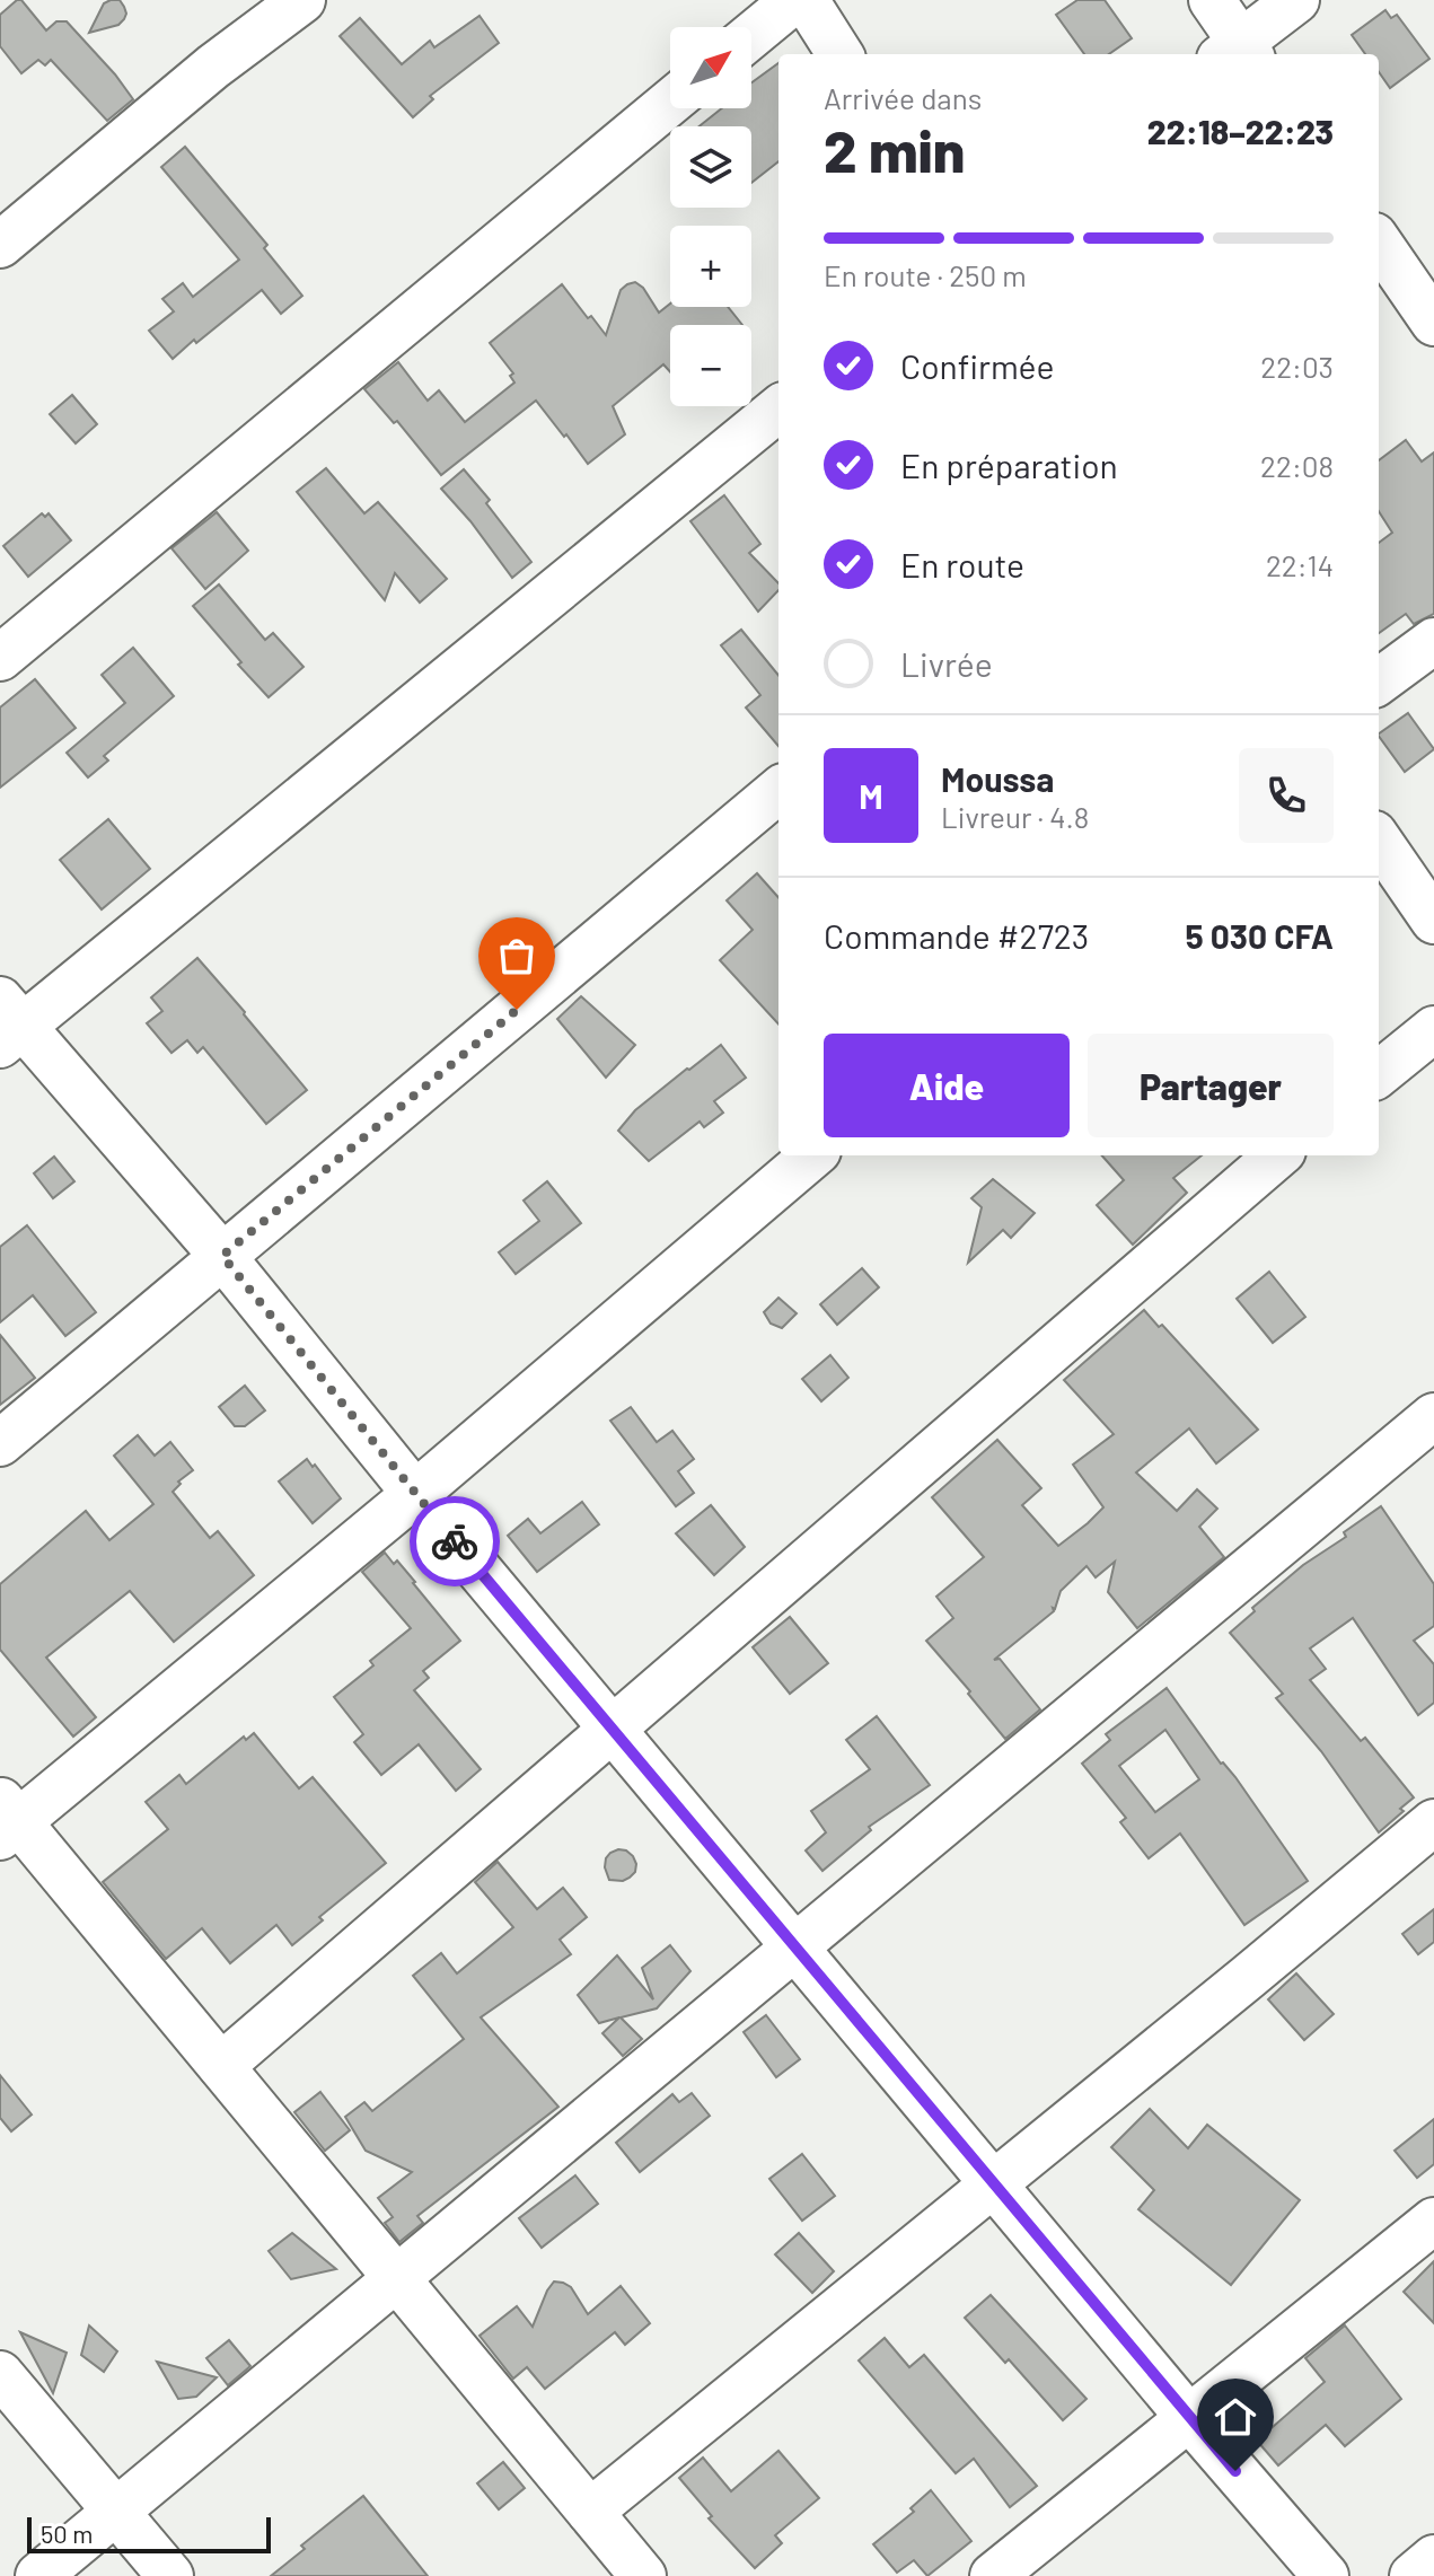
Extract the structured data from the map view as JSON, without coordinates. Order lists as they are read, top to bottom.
{
  "scale_bar": "50 m",
  "north": "top right",
  "page": {
    "map_buttons": ["+", "−"],
    "heading": ["2 min", "Arrivée dans", "22:18–22:23"],
    "panel": [
      "Moussa",
      "Livreur · 4.8",
      "Commande #2723",
      "5 030 CFA"
    ],
    "bar": "En route · 250 m",
    "list": [
      ["Confirmée", "22:03"],
      ["En préparation", "22:08"],
      ["En route", "22:14"],
      "Livrée"
    ],
    "round": "M",
    "buttons": ["Aide", "Partager"],
    "scale": "50 m"
  }
}
